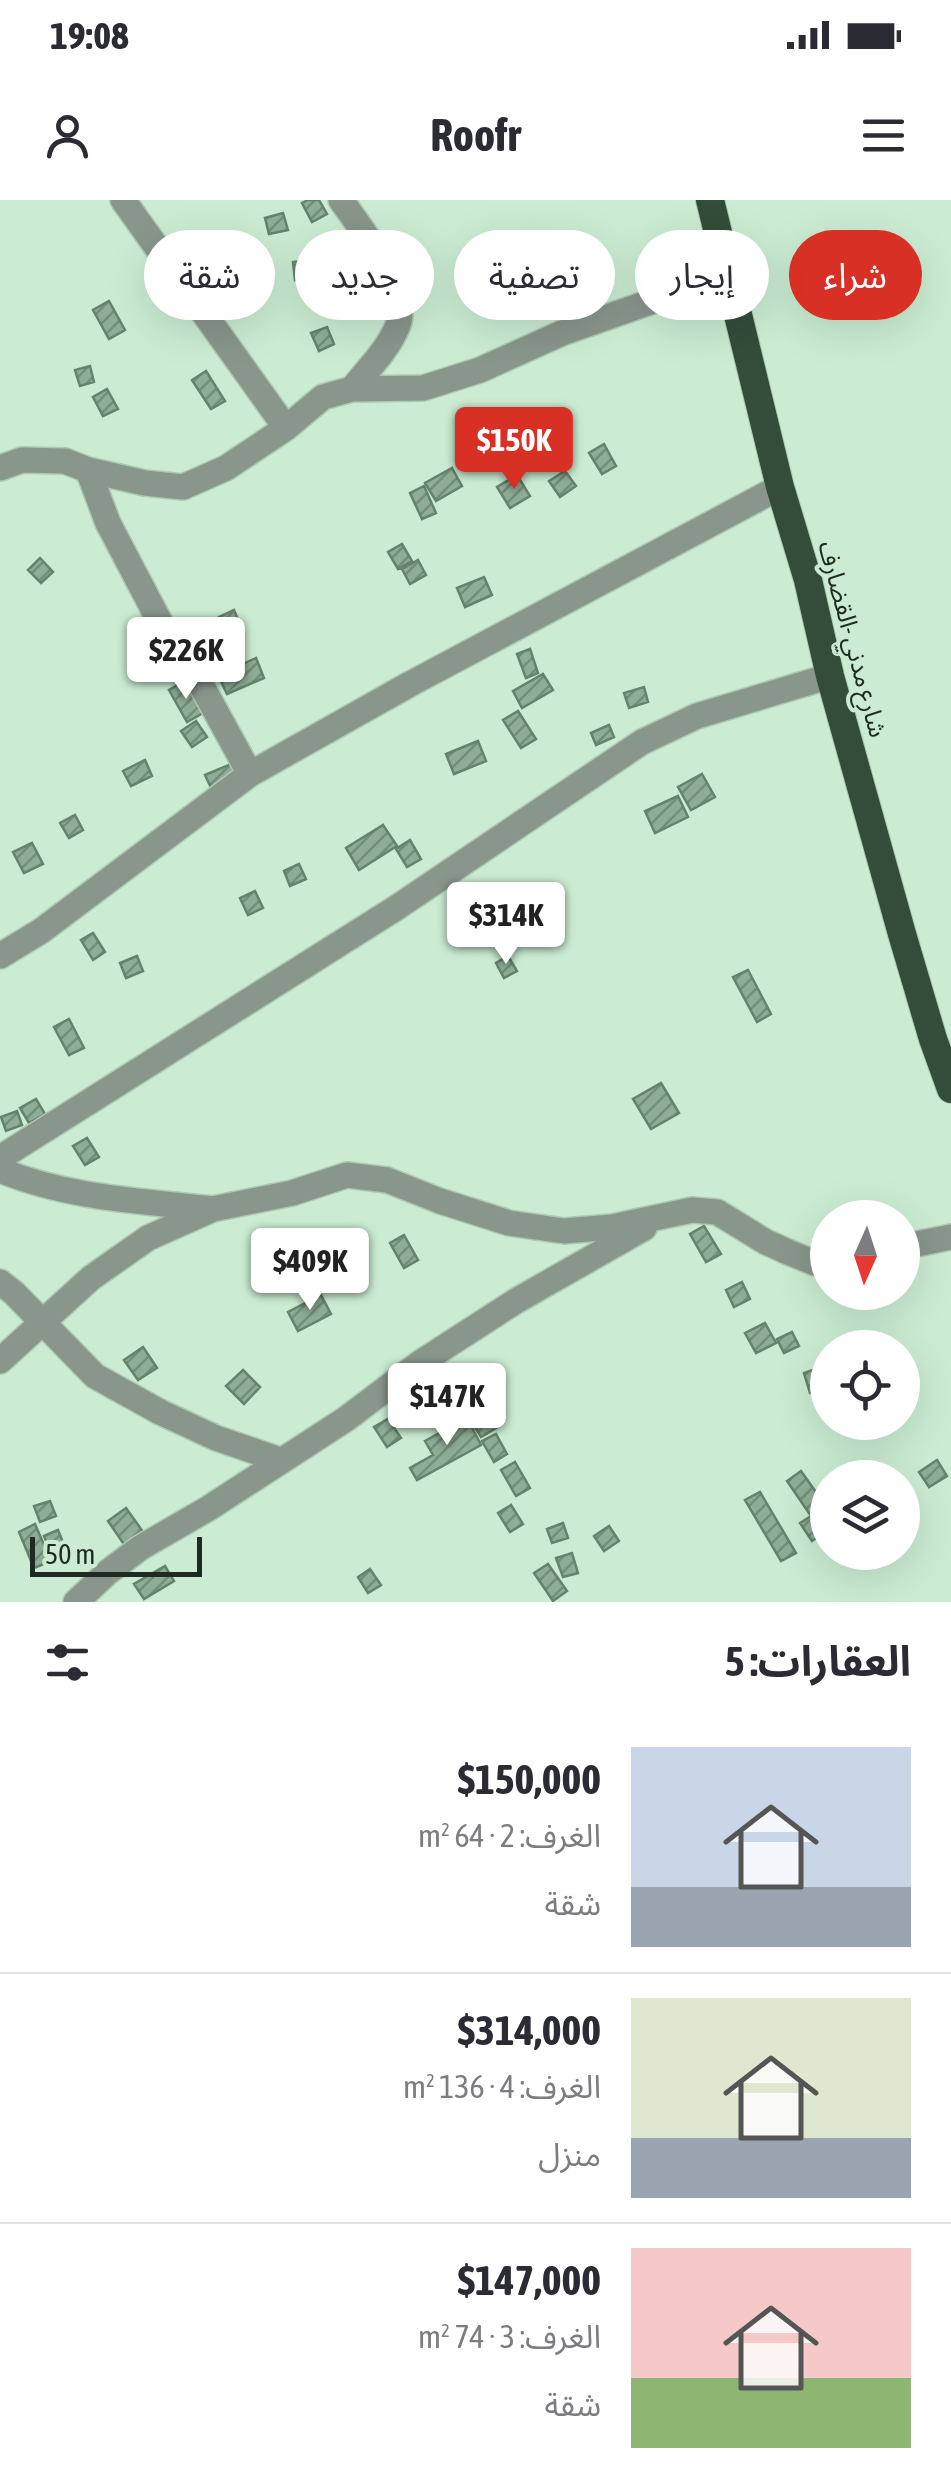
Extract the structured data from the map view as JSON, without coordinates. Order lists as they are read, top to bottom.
{
  "streets": {
    "highway": ["شارع مدني -القضارف"]
  },
  "scale_bar": "50 m",
  "north": "bottom",
  "page": {
    "status": "19:08",
    "header": "Roofr",
    "chip": [
      "شراء",
      "إيجار",
      "تصفية",
      "جديد",
      "شقة"
    ],
    "price": [
      "$150K",
      "$226K",
      "$314K",
      "$409K",
      "$147K"
    ],
    "scale": "50 m",
    "heading": "العقارات: 5",
    "list": [
      {
        "name": "$150,000",
        "note": "الغرف: 2 · 64 m² · شقة"
      },
      {
        "name": "$314,000",
        "note": "الغرف: 4 · 136 m² · منزل"
      },
      {
        "name": "$147,000",
        "note": "الغرف: 3 · 74 m² · شقة"
      }
    ]
  }
}
